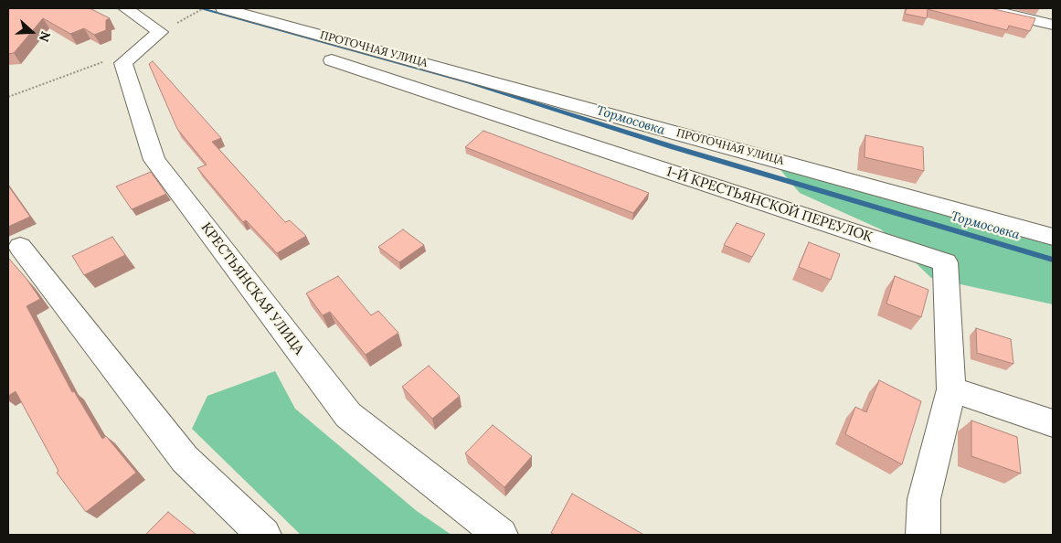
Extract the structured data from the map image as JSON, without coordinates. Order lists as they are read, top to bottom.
{
  "streets": {
    "street": ["ПРОТОЧНАЯ УЛИЦА", "1-Й КРЕСТЬЯНСКОЙ ПЕРЕУЛОК", "КРЕСТЬЯНСКАЯ УЛИЦА"]
  },
  "water": ["Тормосовка"],
  "north": "right"
}
